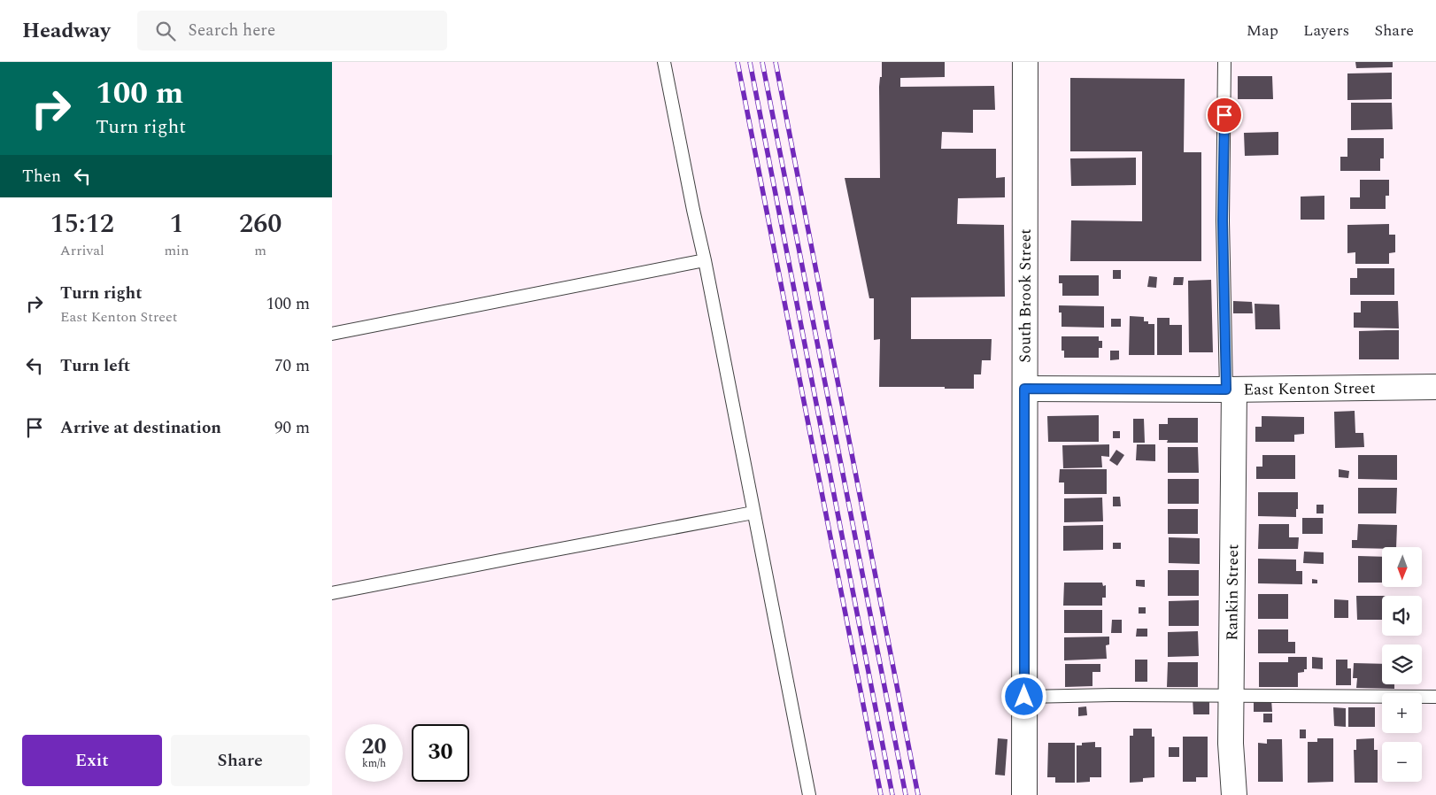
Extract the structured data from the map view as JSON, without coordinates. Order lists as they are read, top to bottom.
{
  "streets": {
    "street": ["South Brook Street", "East Kenton Street", "Rankin Street"]
  },
  "crossings": [
    ["South Brook Street", "East Kenton Street"],
    ["East Kenton Street", "Rankin Street"]
  ],
  "north": "bottom",
  "page": {
    "header": "Headway",
    "search": "Search here",
    "nav": ["Map", "Layers", "Share"],
    "turn": ["100 m", "Turn right"],
    "then": "Then",
    "eta": [
      "15:12",
      "Arrival",
      "1",
      "min",
      "260",
      "m"
    ],
    "list": [
      {
        "name": "Turn right",
        "note": "East Kenton Street",
        "value": "100 m"
      },
      {
        "name": "Turn left",
        "value": "70 m"
      },
      {
        "name": "Arrive at destination",
        "value": "90 m"
      }
    ],
    "map_buttons": ["+", "−"],
    "speed": "20 km/h",
    "limit": "30",
    "buttons": ["Exit", "Share"]
  }
}
